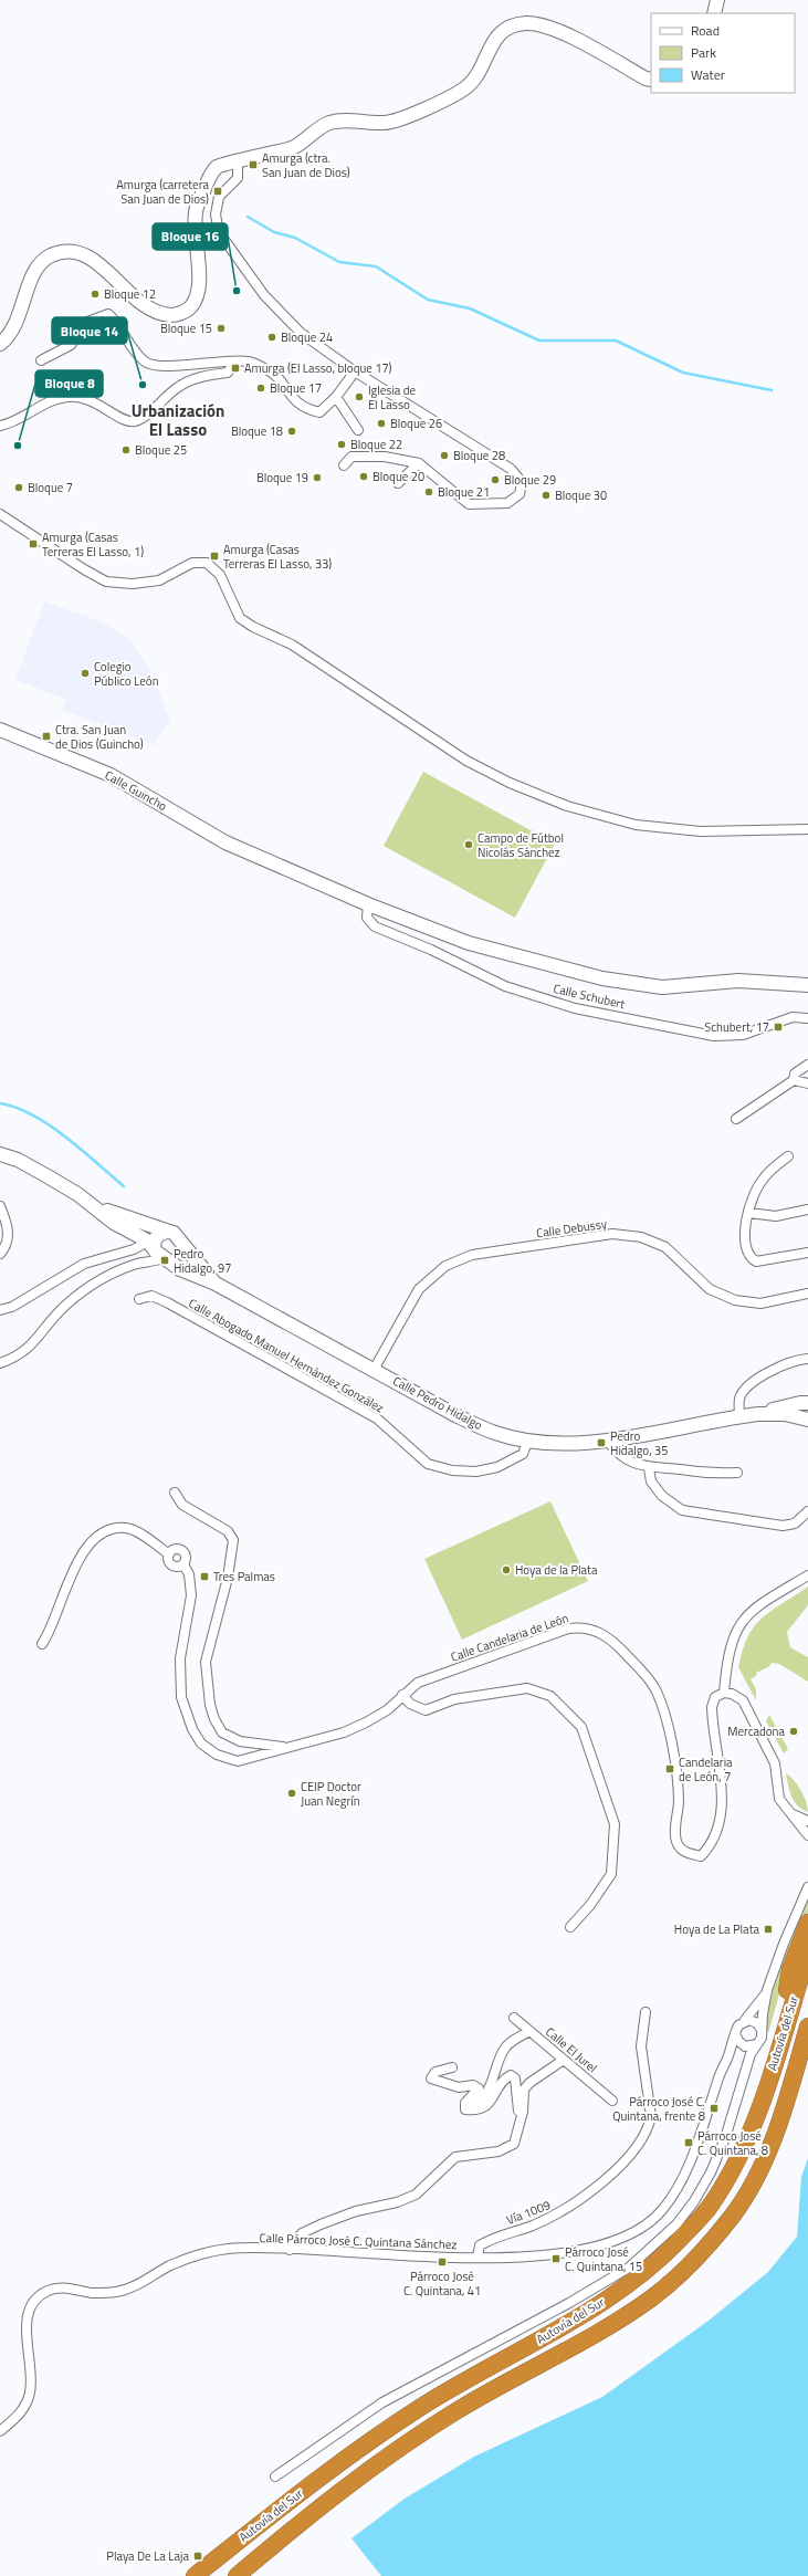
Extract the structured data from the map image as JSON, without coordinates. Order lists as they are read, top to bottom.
{
  "streets": {
    "highway": ["Autovía del Sur"],
    "street": [
      "Calle Guincho",
      "Calle Schubert",
      "Calle Debussy",
      "Calle Abogado Manuel Hernández González",
      "Calle Pedro Hidalgo",
      "Calle Candelaria de León",
      "Calle El Jurel",
      "Vía 1009",
      "Calle Párroco José C. Quintana Sánchez"
    ]
  },
  "crossings": [
    ["Calle Guincho", "Calle Schubert"],
    ["Calle Debussy", "Calle Pedro Hidalgo"],
    ["Calle Abogado Manuel Hernández González", "Calle Pedro Hidalgo"],
    ["Autovía del Sur", "Calle Párroco José C. Quintana Sánchez"],
    ["Vía 1009", "Calle Párroco José C. Quintana Sánchez"]
  ],
  "districts": ["Urbanización El Lasso"],
  "places": {
    "transit": [
      "Amurga (ctra. San Juan de Dios)",
      "Amurga (carretera San Juan de Dios)",
      "Amurga (El Lasso, bloque 17)",
      "Amurga (Casas Terreras El Lasso, 1)",
      "Amurga (Casas Terreras El Lasso, 33)",
      "Ctra. San Juan de Dios (Guincho)",
      "Schubert, 17",
      "Pedro Hidalgo, 97",
      "Pedro Hidalgo, 35",
      "Tres Palmas",
      "Candelaria de León, 7",
      "Hoya de La Plata",
      "Párroco José C. Quintana, frente 8",
      "Párroco José C. Quintana, 8",
      "Párroco José C. Quintana, 15",
      "Párroco José C. Quintana, 41",
      "Playa De La Laja"
    ],
    "other": [
      "Bloque 16",
      "Bloque 12",
      "Bloque 15",
      "Bloque 24",
      "Bloque 14",
      "Bloque 17",
      "Iglesia de El Lasso",
      "Bloque 26",
      "Bloque 18",
      "Bloque 22",
      "Bloque 8",
      "Bloque 25",
      "Bloque 28",
      "Bloque 20",
      "Bloque 19",
      "Bloque 29",
      "Bloque 7",
      "Bloque 21",
      "Bloque 30",
      "Colegio Público León",
      "Campo de Fútbol Nicolás Sánchez",
      "Hoya de la Plata",
      "Mercadona",
      "CEIP Doctor Juan Negrín"
    ]
  },
  "legend": ["Road", "Park", "Water"]
}
